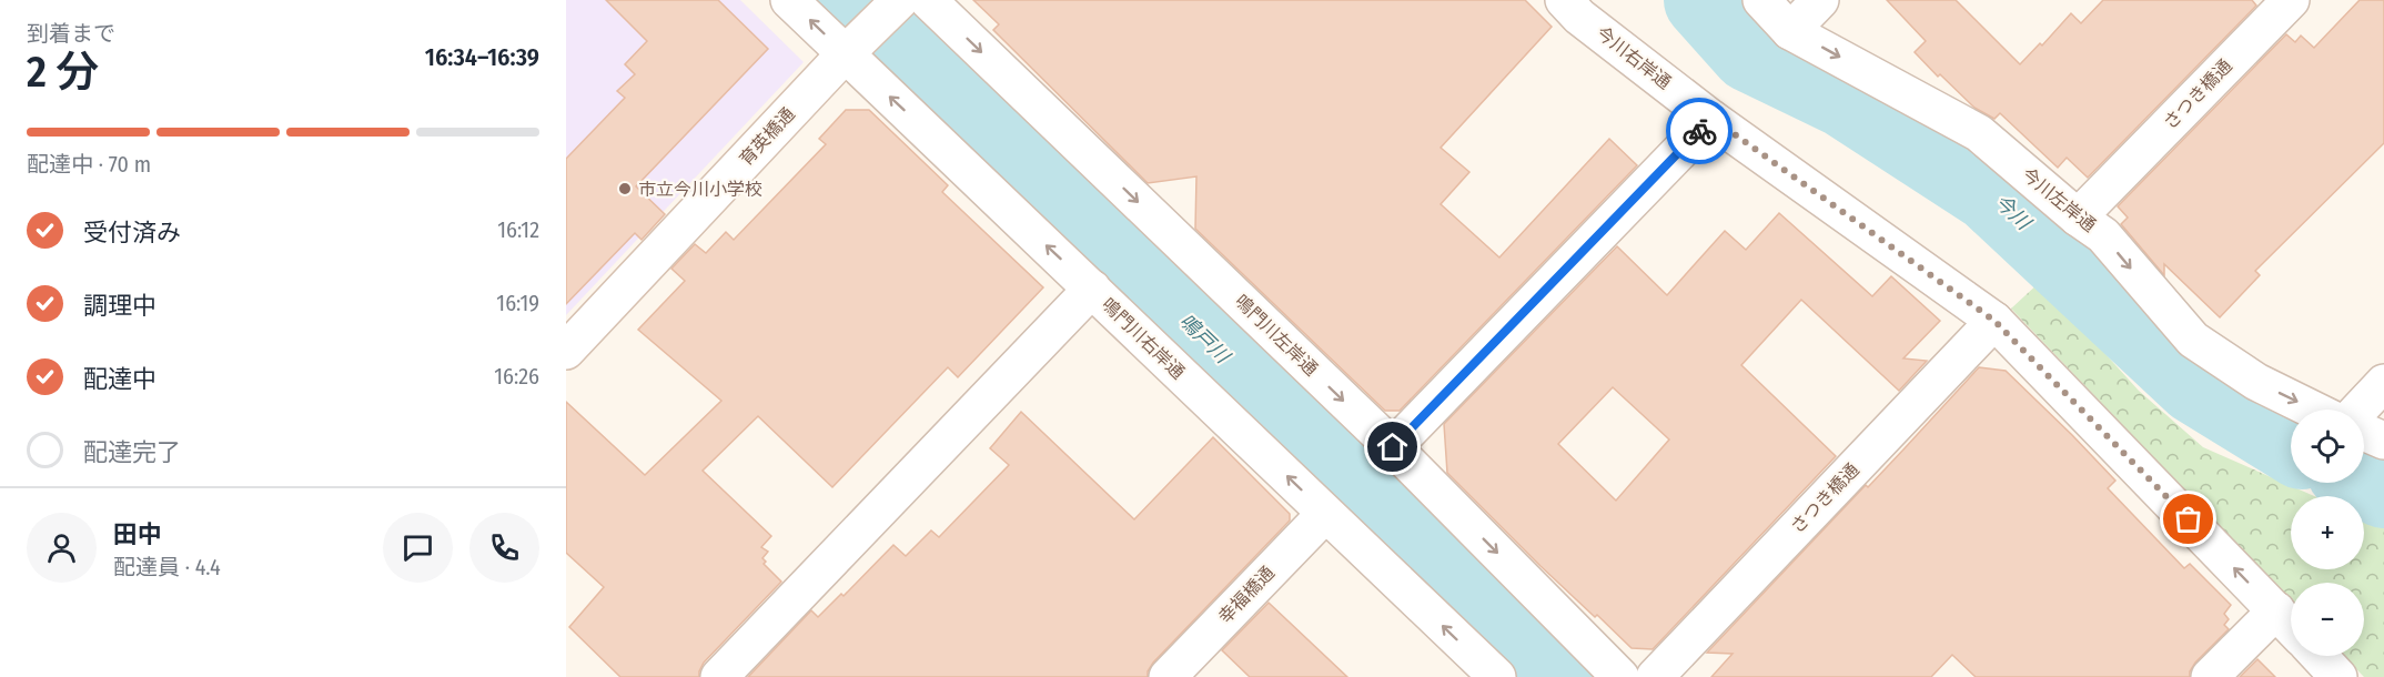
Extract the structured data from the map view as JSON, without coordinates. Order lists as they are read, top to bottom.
{
  "streets": {
    "street": [
      "今川右岸通",
      "さつき橋通",
      "育英橋通",
      "今川左岸通",
      "鳴門川左岸通",
      "鳴門川右岸通",
      "幸福橋通"
    ]
  },
  "crossings": [
    ["今川右岸通", "さつき橋通"],
    ["さつき橋通", "今川左岸通"],
    ["育英橋通", "鳴門川左岸通"],
    ["育英橋通", "鳴門川右岸通"],
    ["鳴門川右岸通", "幸福橋通"]
  ],
  "one_way": [
    "今川右岸通",
    "今川左岸通",
    "鳴門川左岸通",
    "鳴門川右岸通"
  ],
  "water": ["今川", "鳴戸川"],
  "places": ["市立今川小学校"],
  "page": {
    "heading": ["2 分", "到着まで", "16:34–16:39"],
    "panel": ["田中", "配達員 · 4.4"],
    "bar": "配達中 · 70 m",
    "list": [
      ["受付済み", "16:12"],
      ["調理中", "16:19"],
      ["配達中", "16:26"],
      "配達完了"
    ],
    "map_buttons": ["+", "−"]
  }
}
